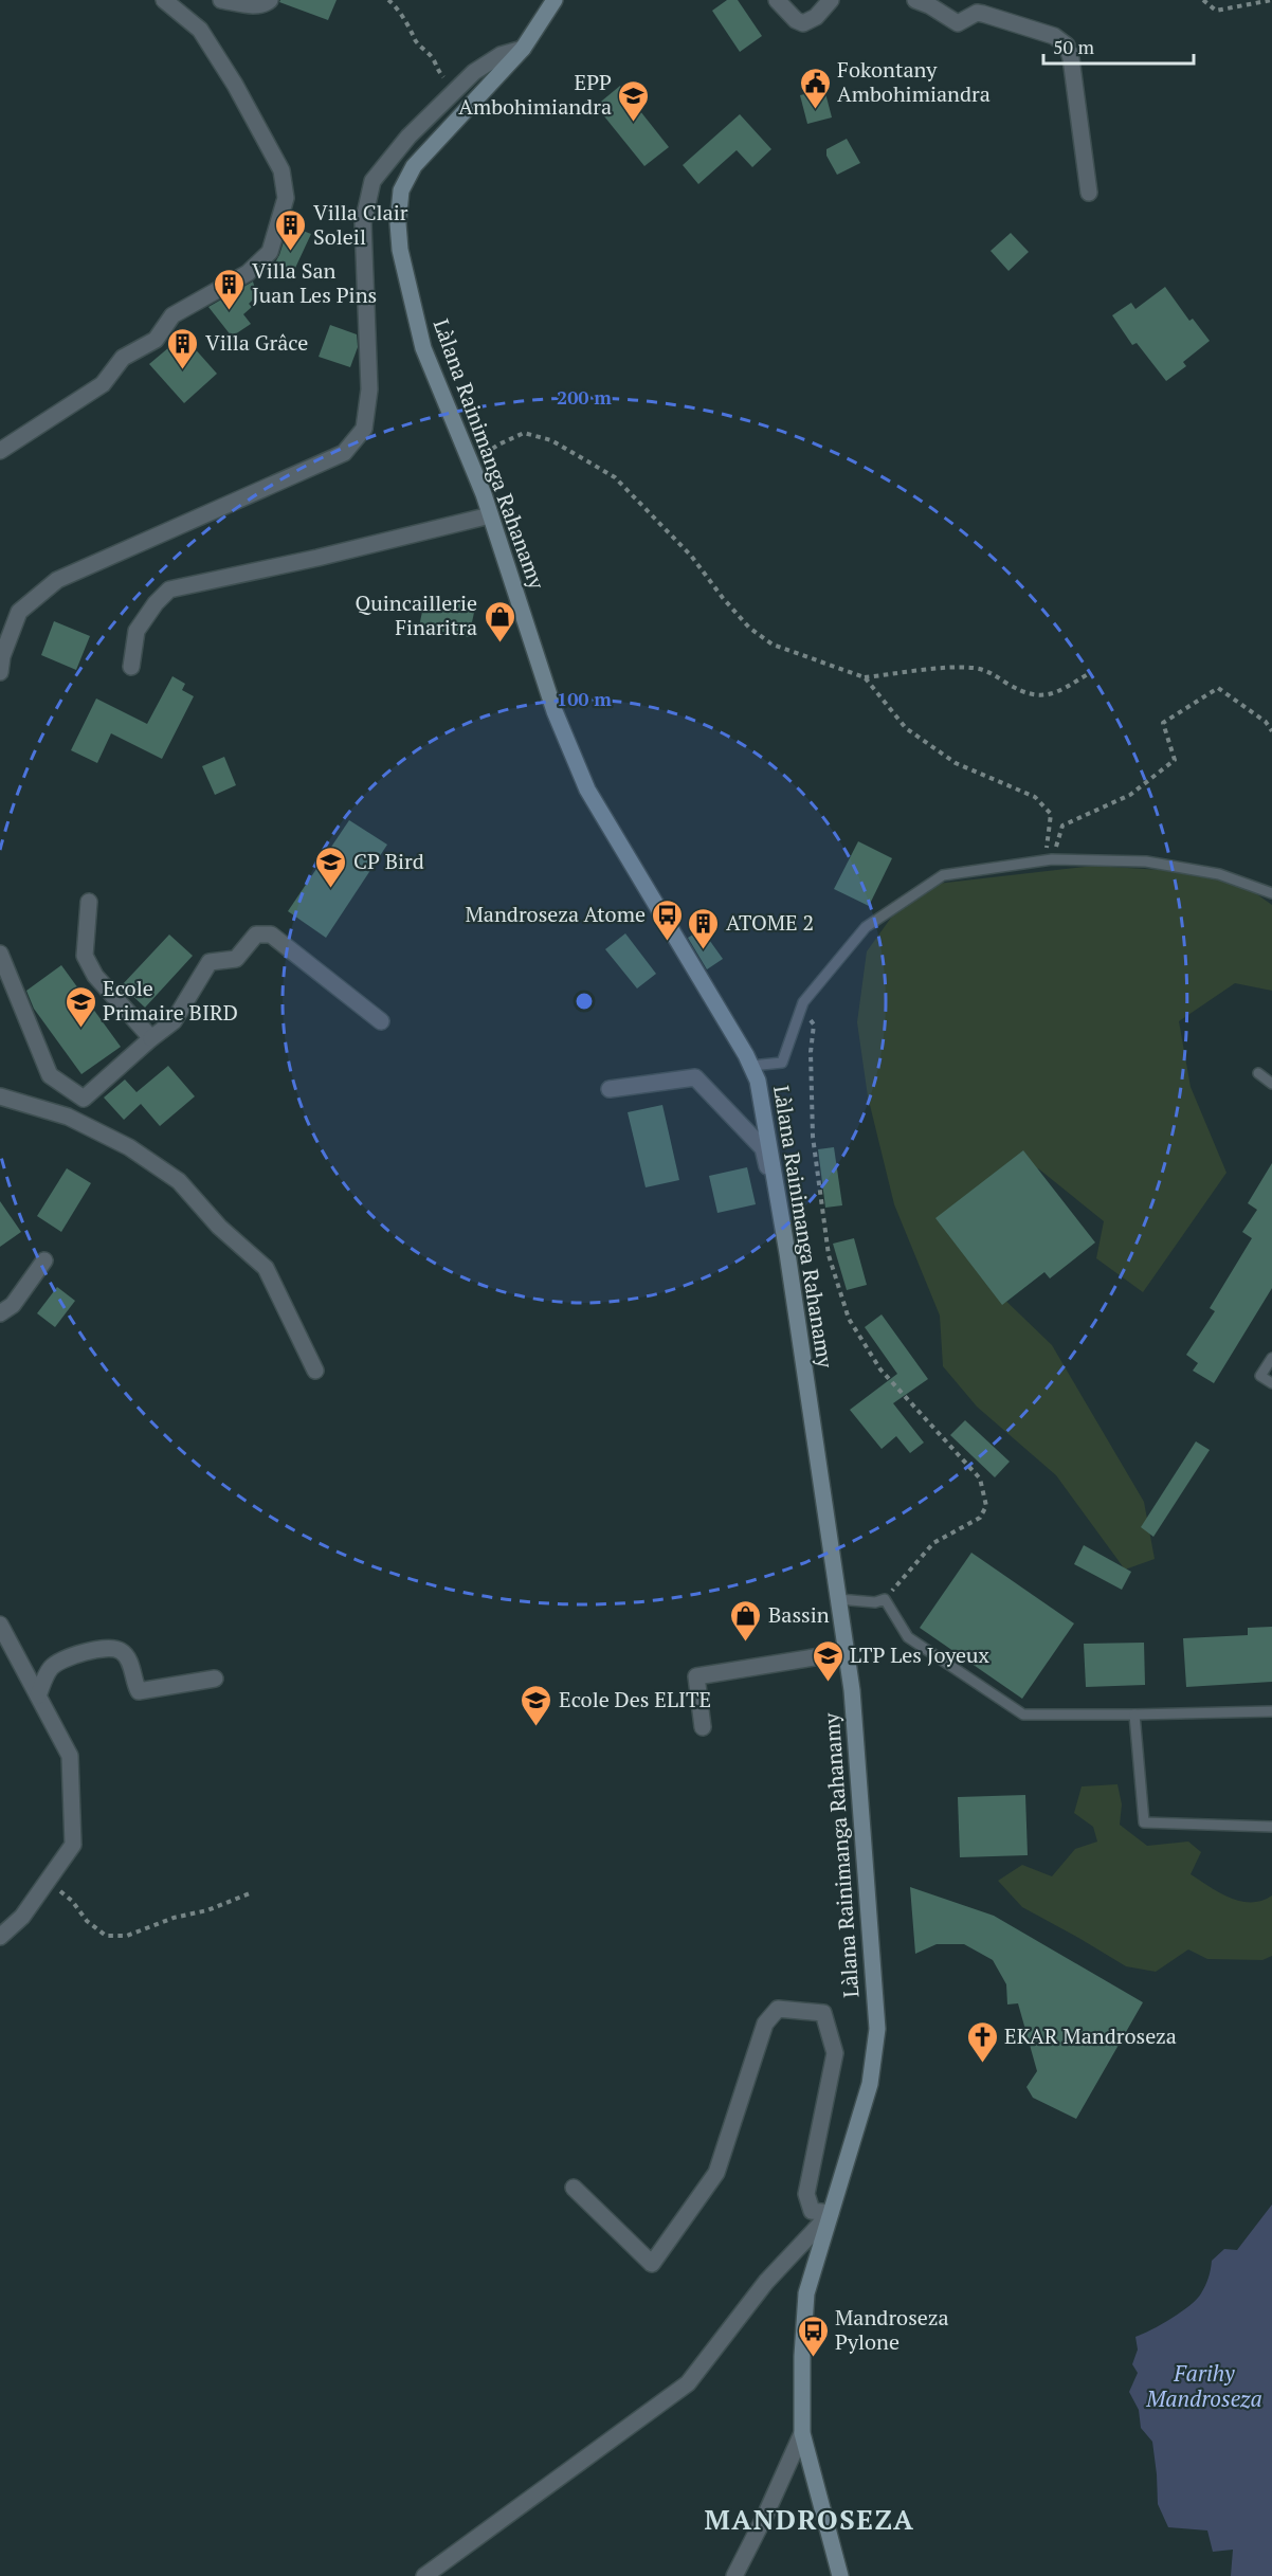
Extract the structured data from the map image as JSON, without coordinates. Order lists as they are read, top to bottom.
{
  "streets": {
    "main road": ["Làlana Rainimanga Rahanamy"]
  },
  "districts": ["MANDROSEZA"],
  "water": ["Farihy Mandroseza"],
  "places": {
    "public building": ["Fokontany Ambohimiandra"],
    "school or university": [
      "EPP Ambohimiandra",
      "CP Bird",
      "Ecole Primaire BIRD",
      "LTP Les Joyeux",
      "Ecole Des ELITE"
    ],
    "building": [
      "Villa Clair Soleil",
      "Villa San Juan Les Pins",
      "Villa Grâce",
      "ATOME 2"
    ],
    "shop": ["Quincaillerie Finaritra", "Bassin"],
    "bus stop": ["Mandroseza Atome", "Mandroseza Pylone"],
    "church": ["EKAR Mandroseza"]
  },
  "scale_bar": "50 m",
  "rings": ["200 m", "100 m"]
}
